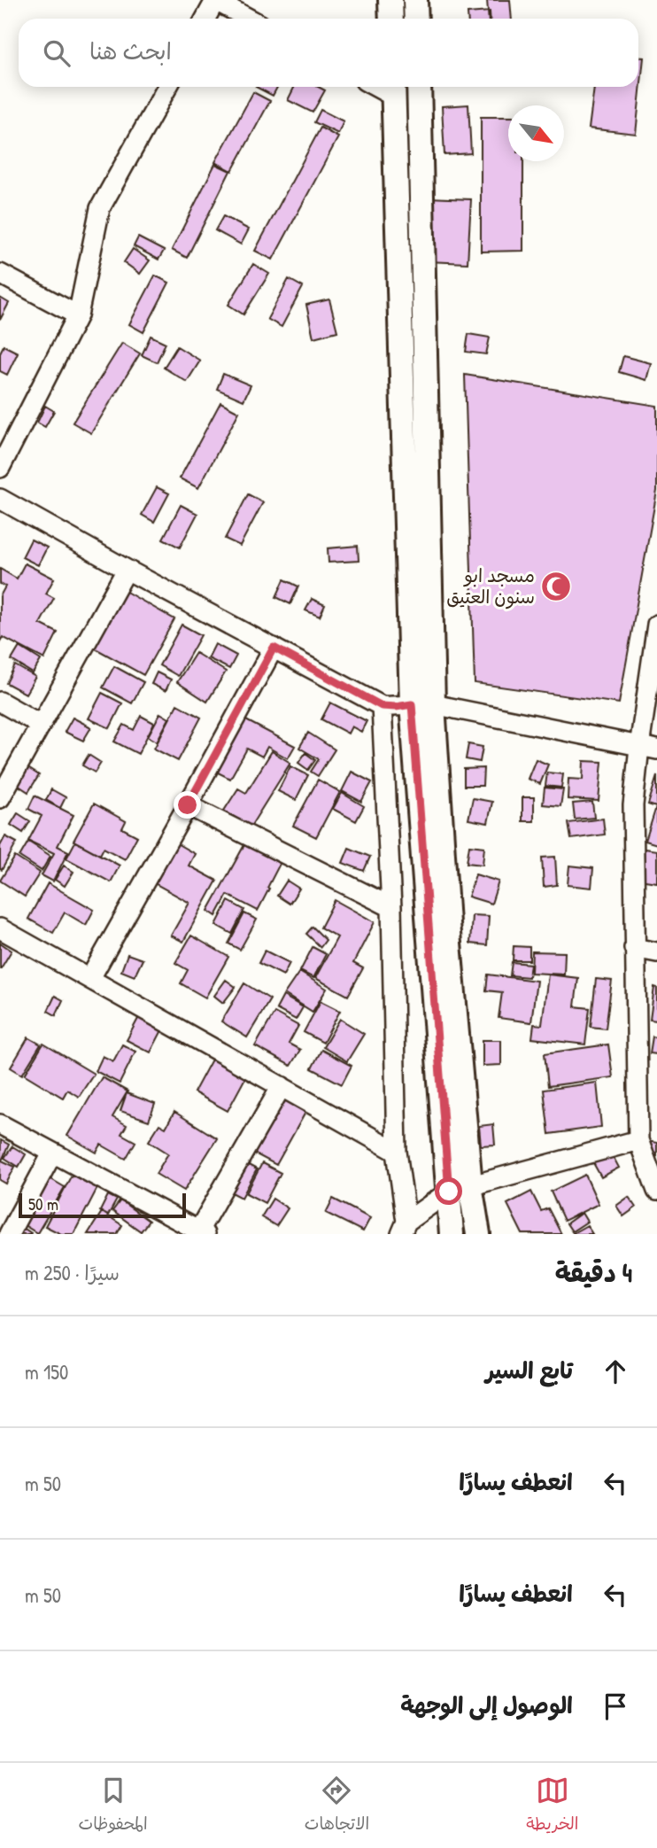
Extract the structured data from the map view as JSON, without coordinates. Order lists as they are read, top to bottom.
{
  "places": {
    "mosque": ["مسجد ابو سنون العتيق"]
  },
  "scale_bar": "50 m",
  "north": "bottom right",
  "page": {
    "search": "ابحث هنا",
    "scale": "50 m",
    "heading": ["4 دقيقة", "سيرًا · 250 m"],
    "list": [
      ["تابع السير", "150 m"],
      ["انعطف يسارًا", "50 m"],
      ["انعطف يسارًا", "50 m"],
      "الوصول إلى الوجهة"
    ],
    "nav": ["الخريطة", "الاتجاهات", "المحفوظات"]
  }
}
